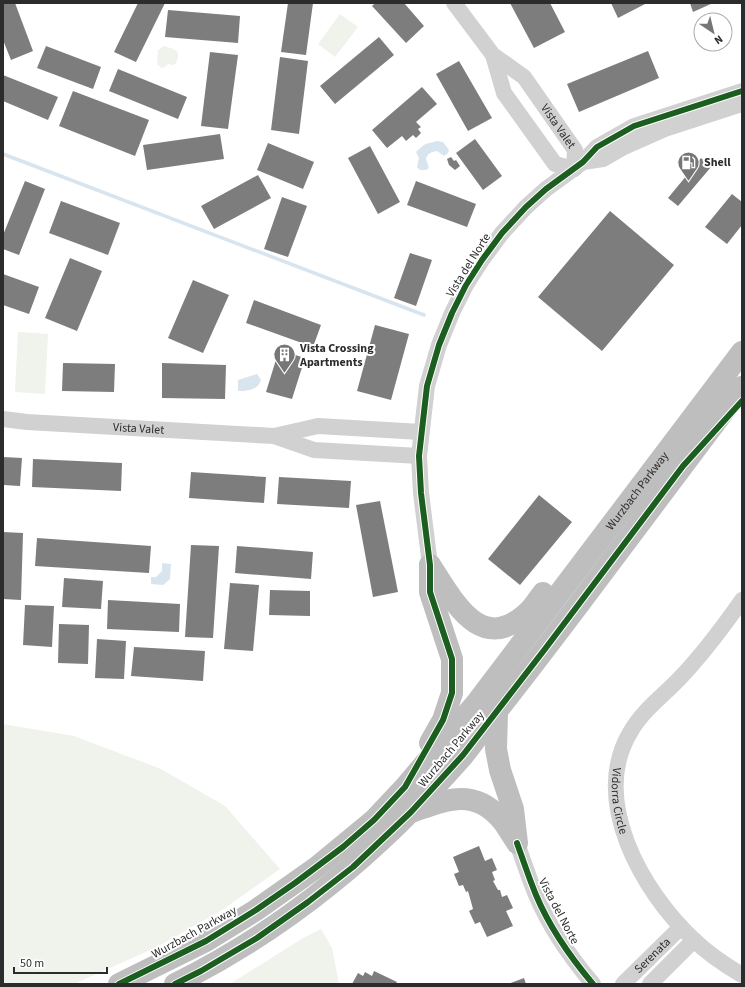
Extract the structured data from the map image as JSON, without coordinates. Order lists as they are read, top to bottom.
{
  "streets": {
    "highway": ["Wurzbach Parkway"],
    "street": [
      "Vista Valet",
      "Vista del Norte",
      "Vidorra Circle",
      "Serenata"
    ]
  },
  "crossings": [
    ["Vista Valet", "Vista del Norte"],
    ["Vidorra Circle", "Serenata"]
  ],
  "places": {
    "fuel station": ["Shell"],
    "building": ["Vista Crossing Apartments"]
  },
  "scale_bar": "50 m",
  "north": "bottom right"
}
